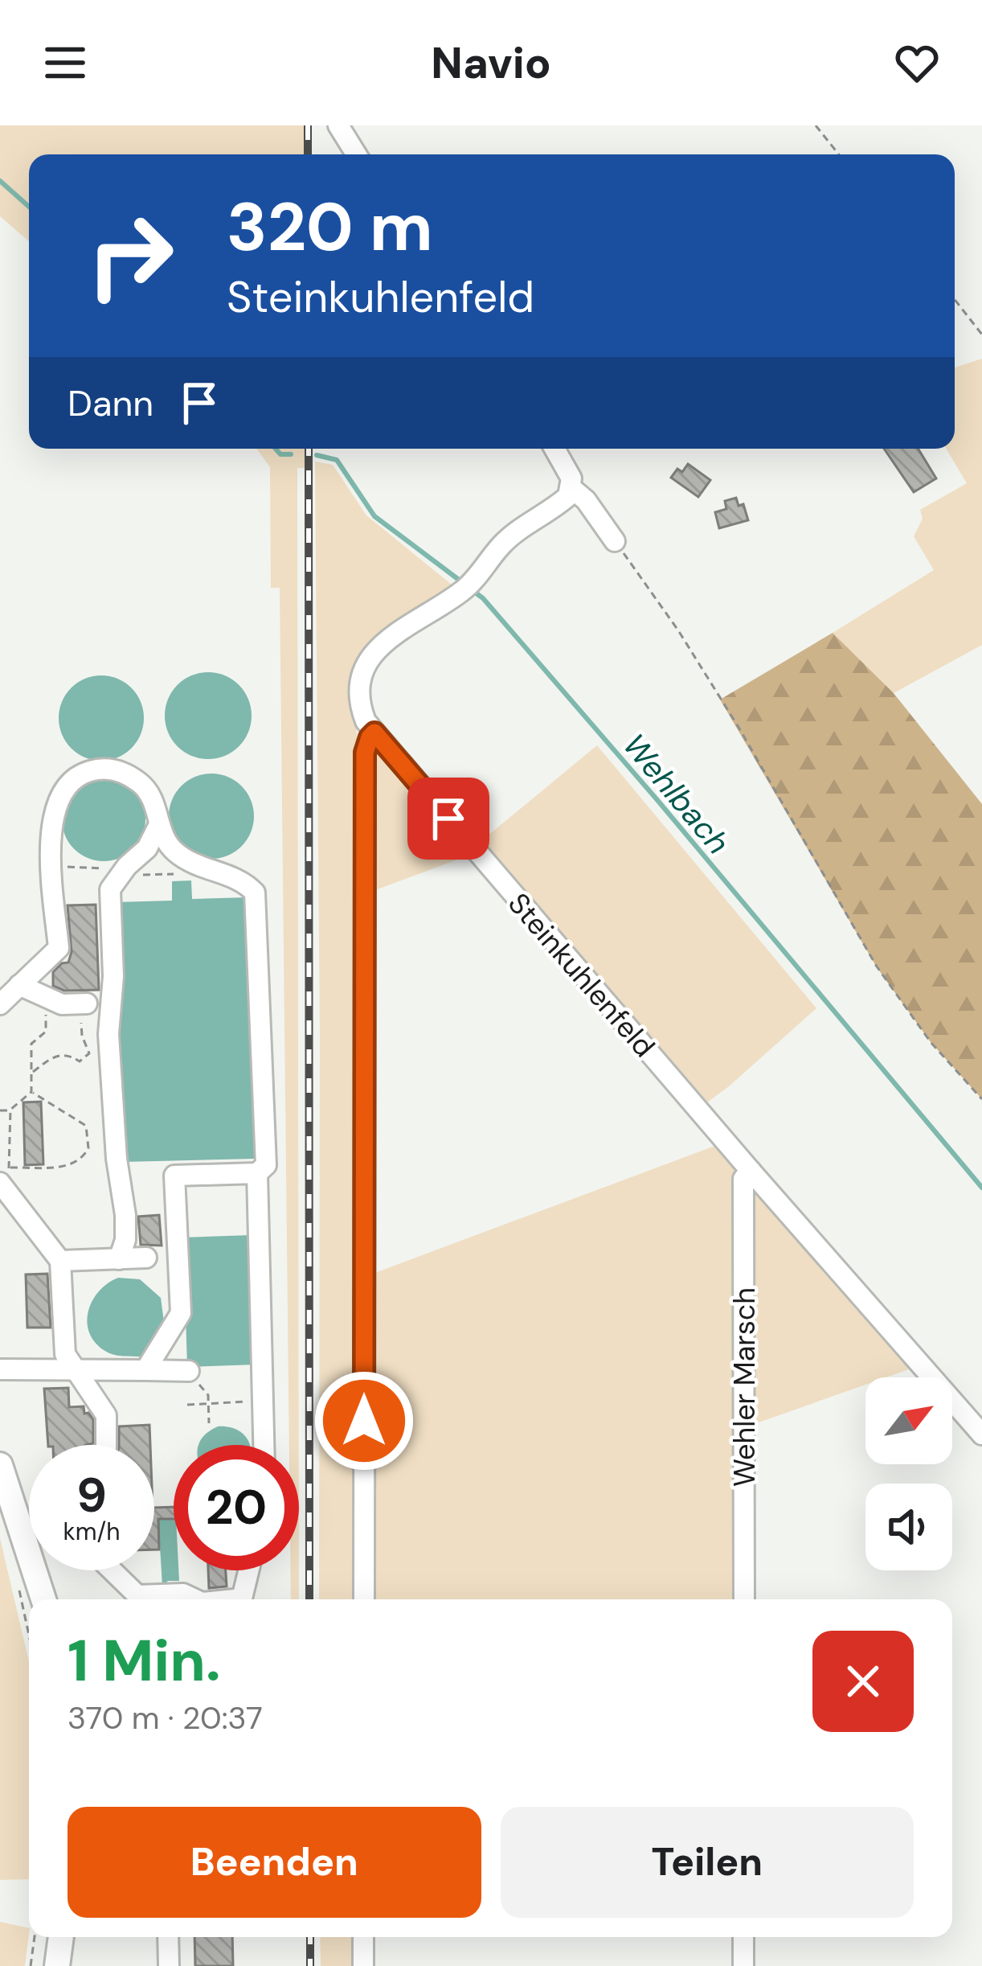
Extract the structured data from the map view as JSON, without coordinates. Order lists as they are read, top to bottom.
{
  "streets": {
    "street": ["Steinkuhlenfeld", "Wehler Marsch"]
  },
  "crossings": [
    ["Steinkuhlenfeld", "Wehler Marsch"]
  ],
  "water": ["Wehlbach"],
  "north": "top right",
  "page": {
    "header": "Navio",
    "turn": ["320 m", "Steinkuhlenfeld"],
    "then": "Dann",
    "speed": "9 km/h",
    "limit": "20",
    "heading": ["1 Min.", "370 m · 20:37"],
    "buttons": ["Beenden", "Teilen"]
  }
}
